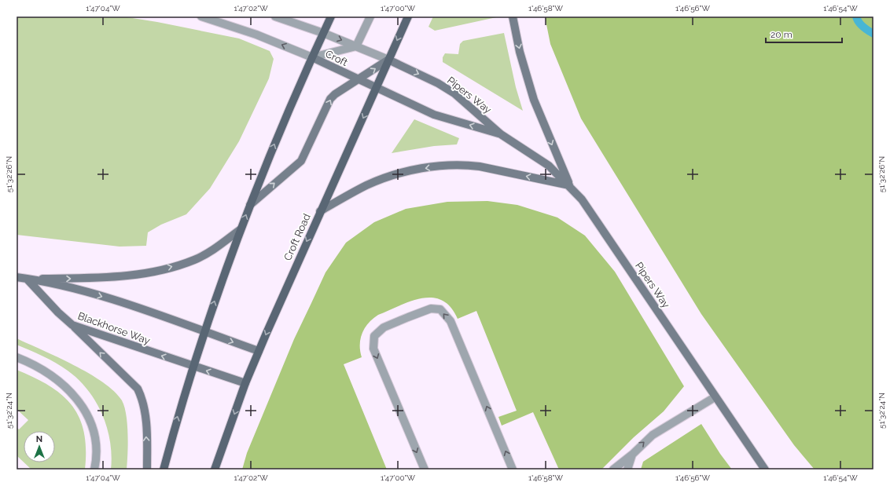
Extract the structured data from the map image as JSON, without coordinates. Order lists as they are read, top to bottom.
{
  "streets": {
    "main road": [
      "Croft",
      "Pipers Way",
      "Croft Road",
      "Blackhorse Way"
    ]
  },
  "crossings": [
    ["Croft", "Pipers Way"],
    ["Croft", "Croft Road"],
    ["Pipers Way", "Croft Road"],
    ["Croft Road", "Blackhorse Way"]
  ],
  "scale_bar": "20 m",
  "north": "top",
  "coordinates": [
    "1°47'04\"W",
    "1°47'02\"W",
    "1°47'00\"W",
    "1°46'58\"W",
    "1°46'56\"W",
    "1°46'54\"W",
    "51°32'26\"N",
    "51°32'24\"N"
  ]
}
